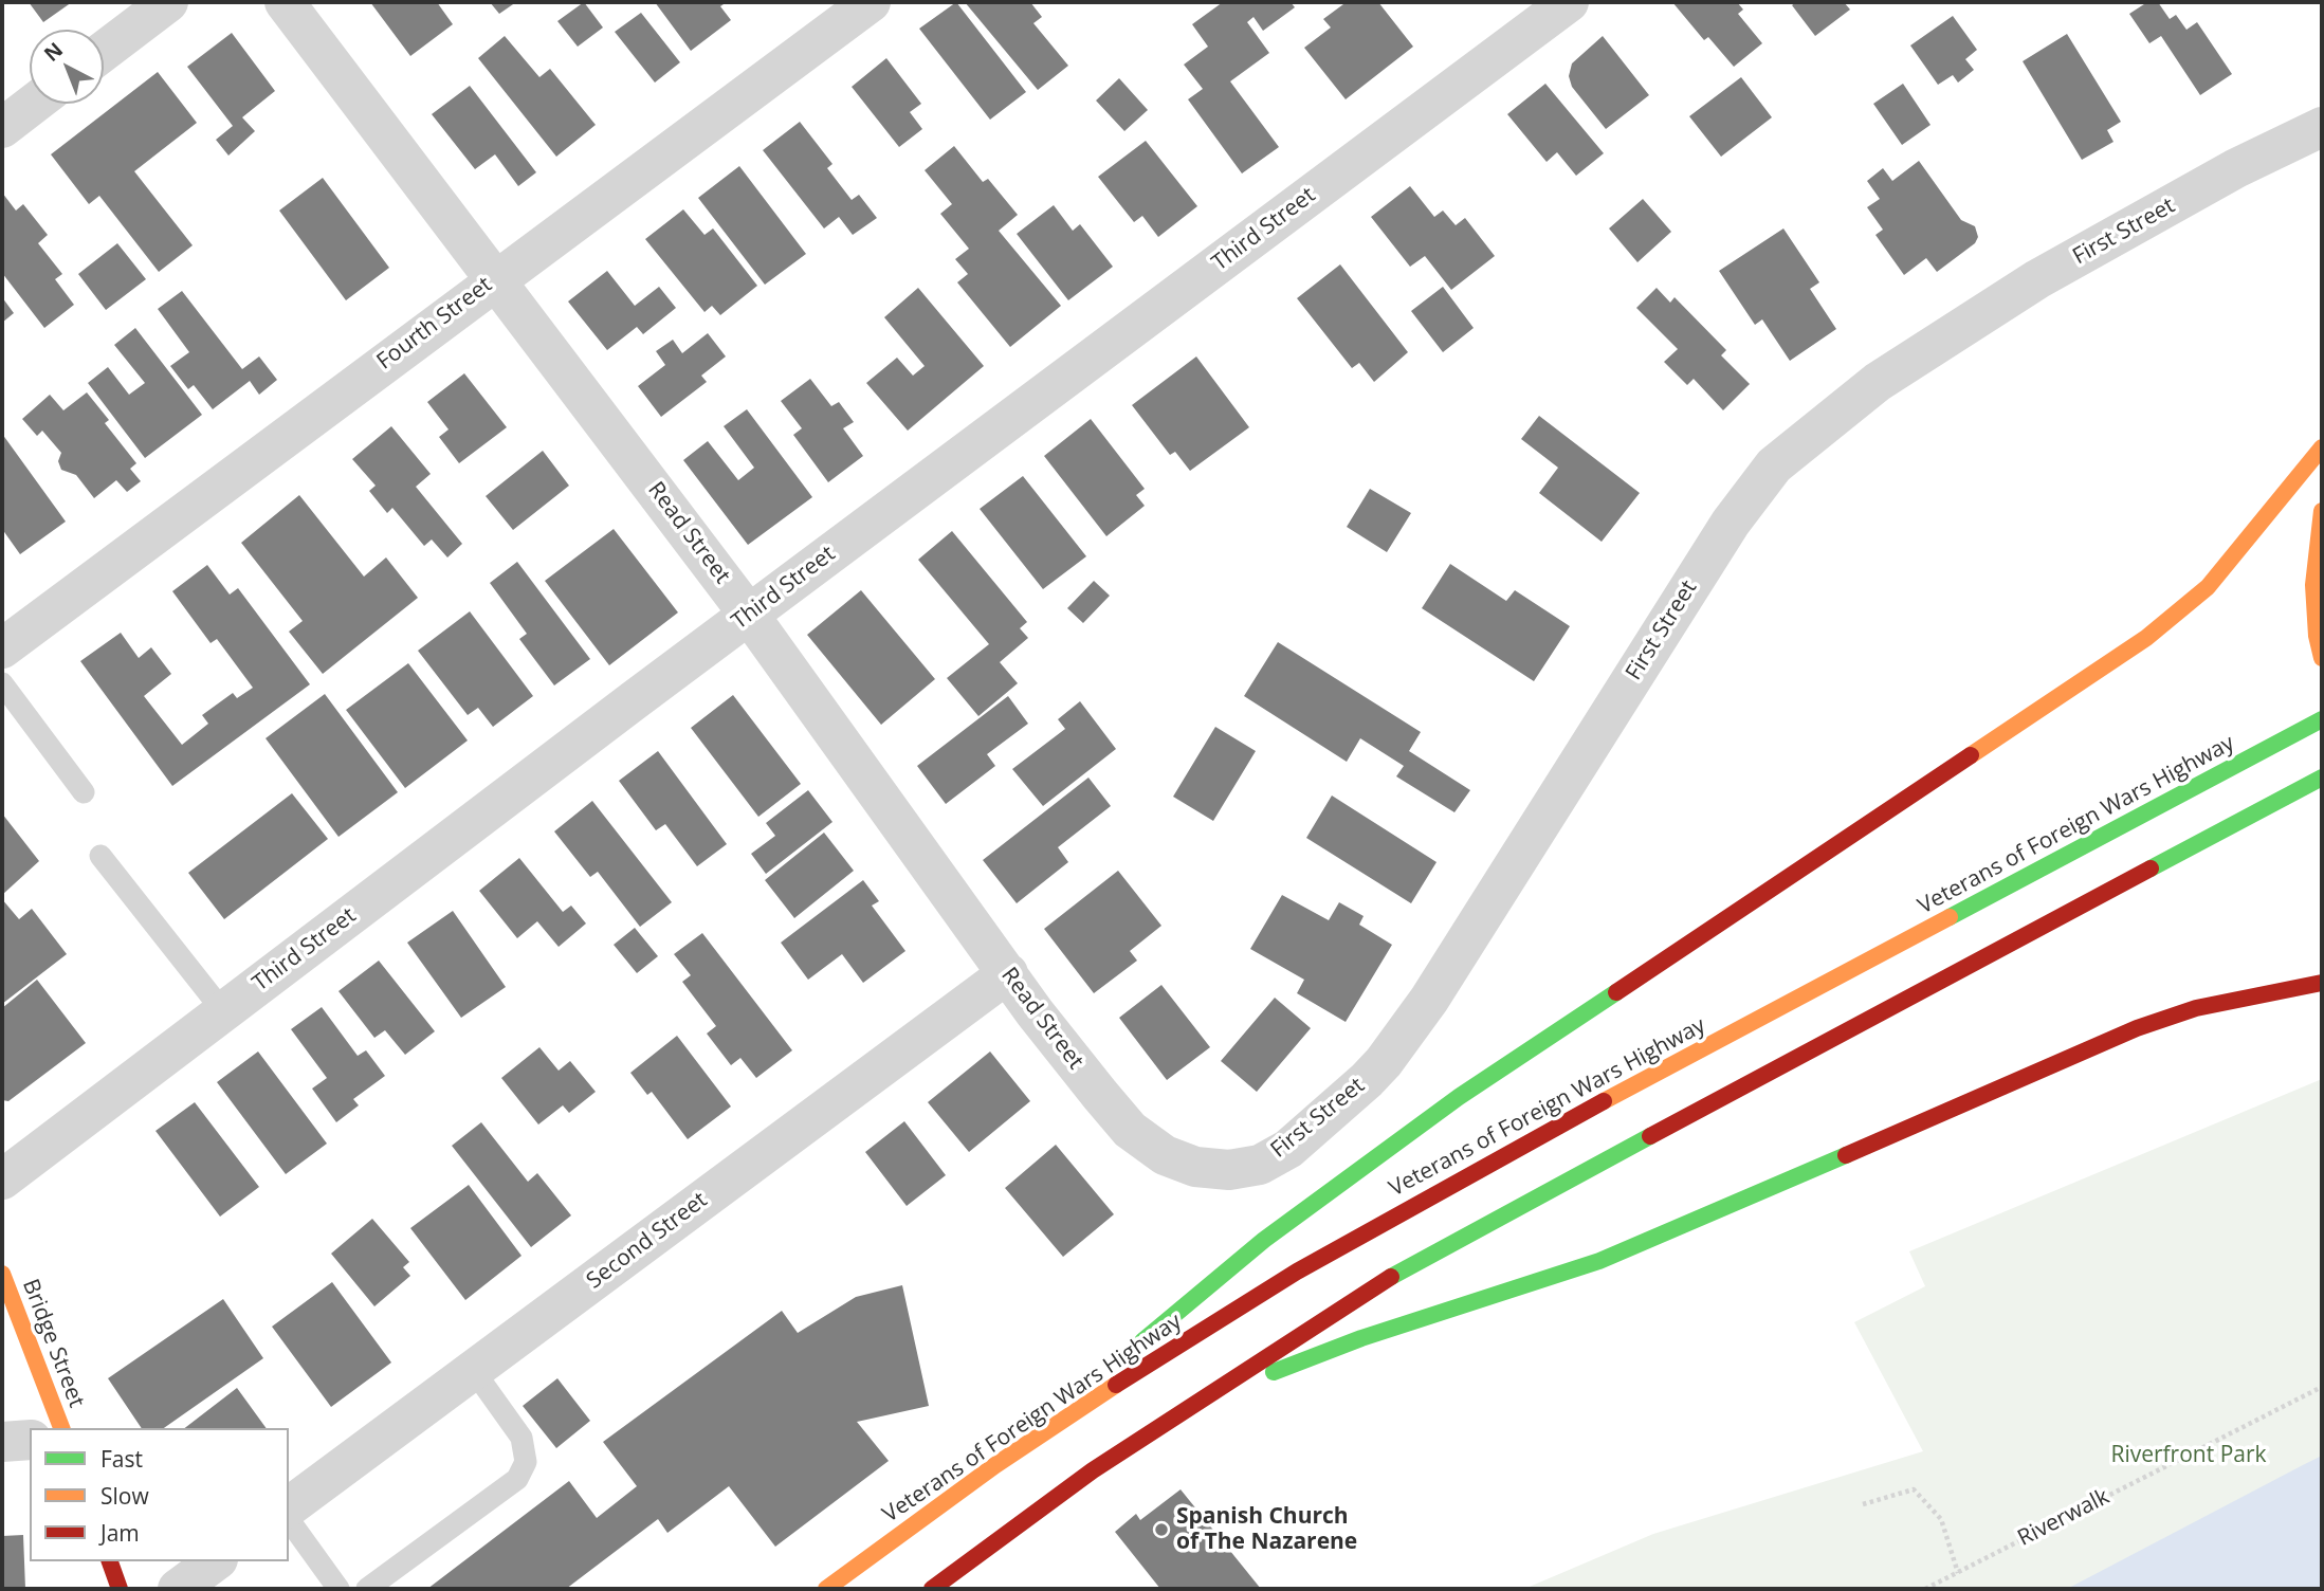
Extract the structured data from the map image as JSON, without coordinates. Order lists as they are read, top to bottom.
{
  "streets": {
    "main road": ["Veterans of Foreign Wars Highway", "Bridge Street"],
    "street": [
      "Third Street",
      "First Street",
      "Fourth Street",
      "Read Street",
      "Second Street"
    ],
    "path": ["Riverwalk"]
  },
  "crossings": [
    ["Third Street", "Read Street"],
    ["First Street", "Read Street"],
    ["Fourth Street", "Read Street"],
    ["Read Street", "Second Street"]
  ],
  "parks": ["Riverfront Park"],
  "places": ["Spanish Church of The Nazarene"],
  "legend": ["Fast", "Slow", "Jam"],
  "north": "top left"
}
